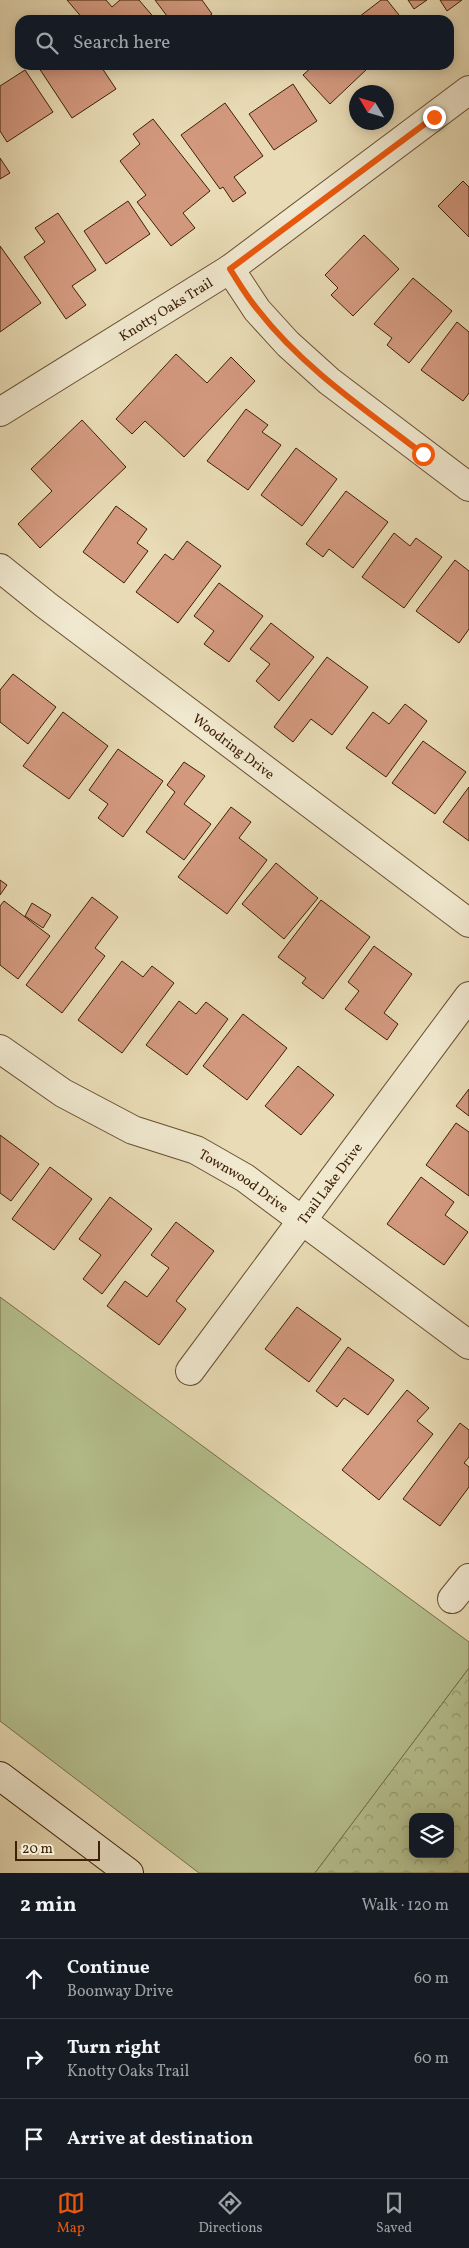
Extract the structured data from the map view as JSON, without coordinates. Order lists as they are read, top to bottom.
{
  "streets": {
    "street": [
      "Knotty Oaks Trail",
      "Woodring Drive",
      "Townwood Drive",
      "Trail Lake Drive"
    ]
  },
  "crossings": [
    ["Townwood Drive", "Trail Lake Drive"]
  ],
  "scale_bar": "20 m",
  "north": "top left",
  "page": {
    "search": "Search here",
    "scale": "20 m",
    "heading": ["2 min", "Walk · 120 m"],
    "list": [
      ["Continue", "Boonway Drive", "60 m"],
      ["Turn right", "Knotty Oaks Trail", "60 m"],
      "Arrive at destination"
    ],
    "nav": ["Map", "Directions", "Saved"]
  }
}
